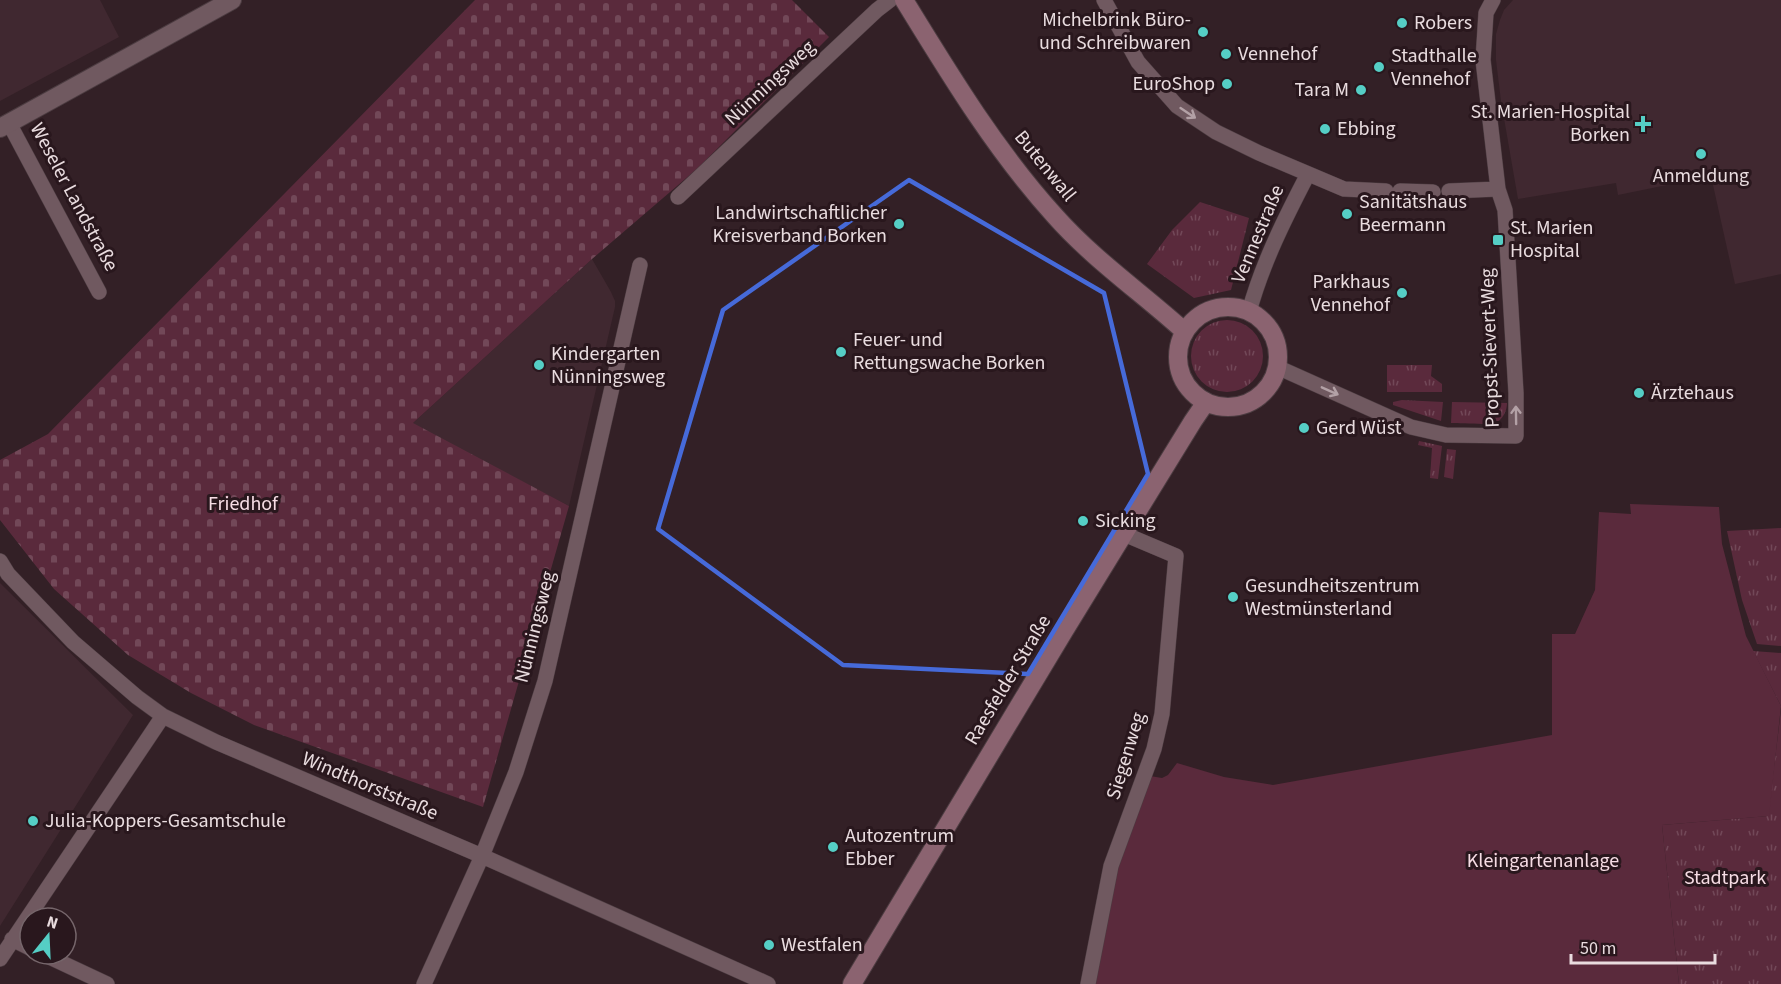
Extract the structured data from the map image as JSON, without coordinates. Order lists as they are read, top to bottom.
{
  "streets": {
    "main road": ["Butenwall", "Raesfelder Straße"],
    "street": [
      "Nünningsweg",
      "Weseler Landstraße",
      "Vennestraße",
      "Propst-Sievert-Weg",
      "Siegenweg",
      "Windthorststraße"
    ]
  },
  "crossings": [
    ["Nünningsweg", "Windthorststraße"],
    ["Butenwall", "Vennestraße"],
    ["Butenwall", "Propst-Sievert-Weg"],
    ["Butenwall", "Raesfelder Straße"],
    ["Vennestraße", "Propst-Sievert-Weg"],
    ["Vennestraße", "Raesfelder Straße"],
    ["Propst-Sievert-Weg", "Raesfelder Straße"],
    ["Raesfelder Straße", "Siegenweg"]
  ],
  "parks": ["Friedhof", "Kleingartenanlage", "Stadtpark"],
  "places": {
    "other": [
      "Robers",
      "Michelbrink Büro- und Schreibwaren",
      "Vennehof",
      "Stadthalle Vennehof",
      "EuroShop",
      "Tara M",
      "Ebbing",
      "Anmeldung",
      "Sanitätshaus Beermann",
      "Landwirtschaftlicher Kreisverband Borken",
      "Parkhaus Vennehof",
      "Feuer- und Rettungswache Borken",
      "Kindergarten Nünningsweg",
      "Ärztehaus",
      "Gerd Wüst",
      "Sicking",
      "Gesundheitszentrum Westmünsterland",
      "Julia-Koppers-Gesamtschule",
      "Autozentrum Ebber",
      "Westfalen"
    ],
    "health": ["St. Marien-Hospital Borken"],
    "transit": ["St. Marien Hospital"]
  },
  "scale_bar": "50 m",
  "north": "top"
}
